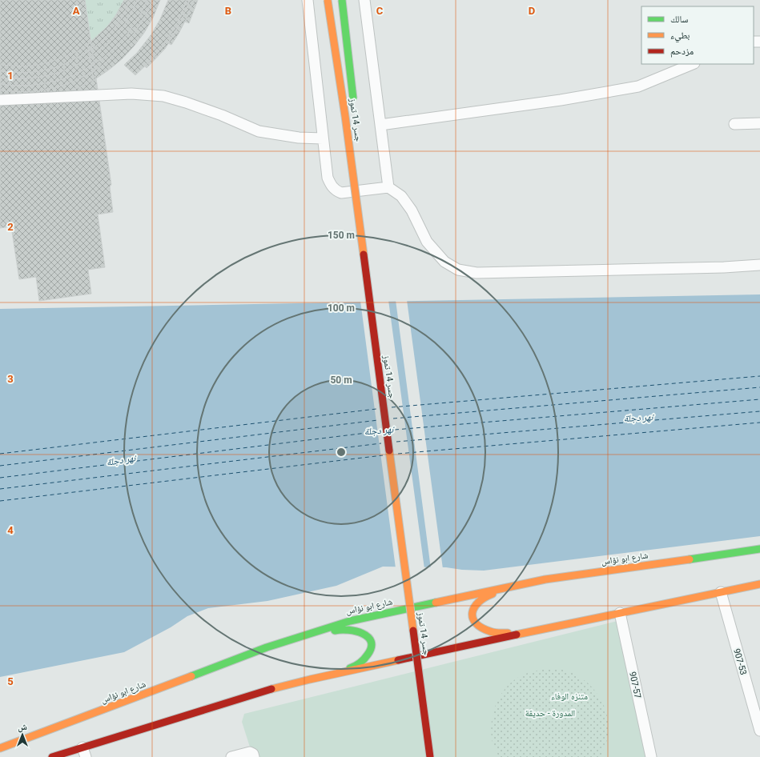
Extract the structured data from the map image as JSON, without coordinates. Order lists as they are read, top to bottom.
{
  "streets": {
    "main road": ["جسر 14 تموز", "شارع ابو نؤاس"],
    "street": ["907-53", "907-57"]
  },
  "water": ["نهر دجلة"],
  "parks": ["متنزه الوفاء", "المدورة - حديقة"],
  "legend": ["سالك", "بطيء", "مزدحم"],
  "north": "top",
  "grid": {
    "columns": [
      "A",
      "B",
      "C",
      "D"
    ],
    "rows": [
      "1",
      "2",
      "3",
      "4",
      "5"
    ]
  },
  "rings": ["150 m", "100 m", "50 m"]
}
